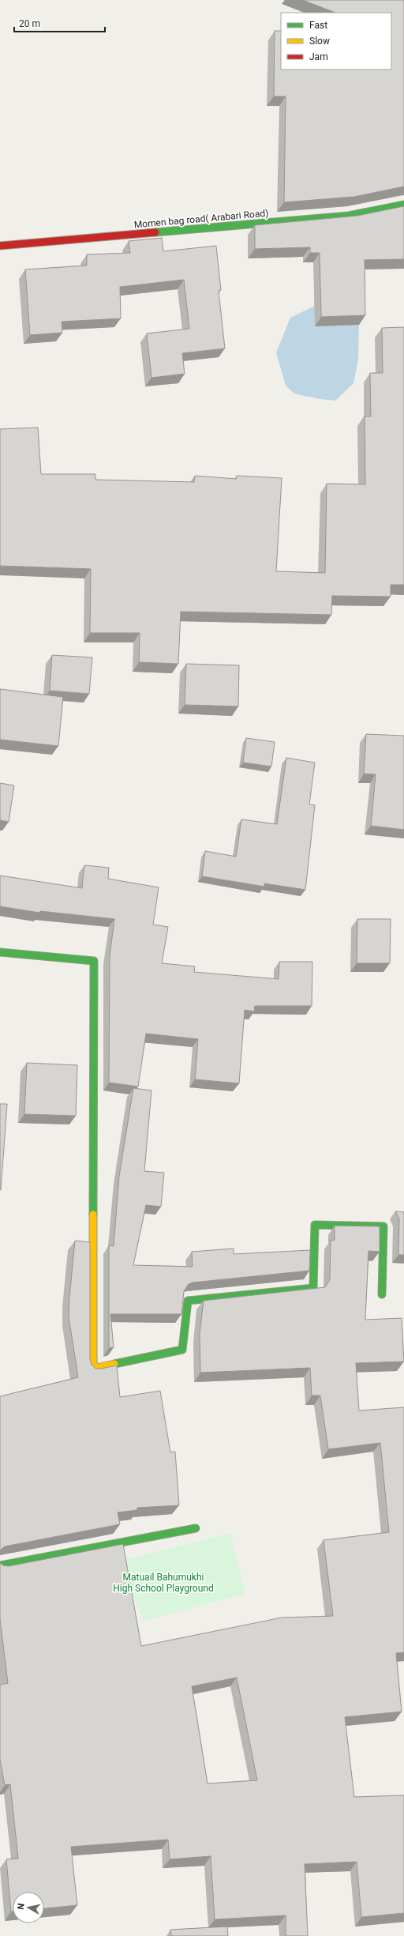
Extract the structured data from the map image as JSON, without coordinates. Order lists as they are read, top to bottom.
{
  "streets": {
    "street": ["Momen bag road( Arabari Road)"]
  },
  "parks": ["Matuail Bahumukhi High School Playground"],
  "legend": ["Fast", "Slow", "Jam"],
  "scale_bar": "20 m",
  "north": "left"
}
